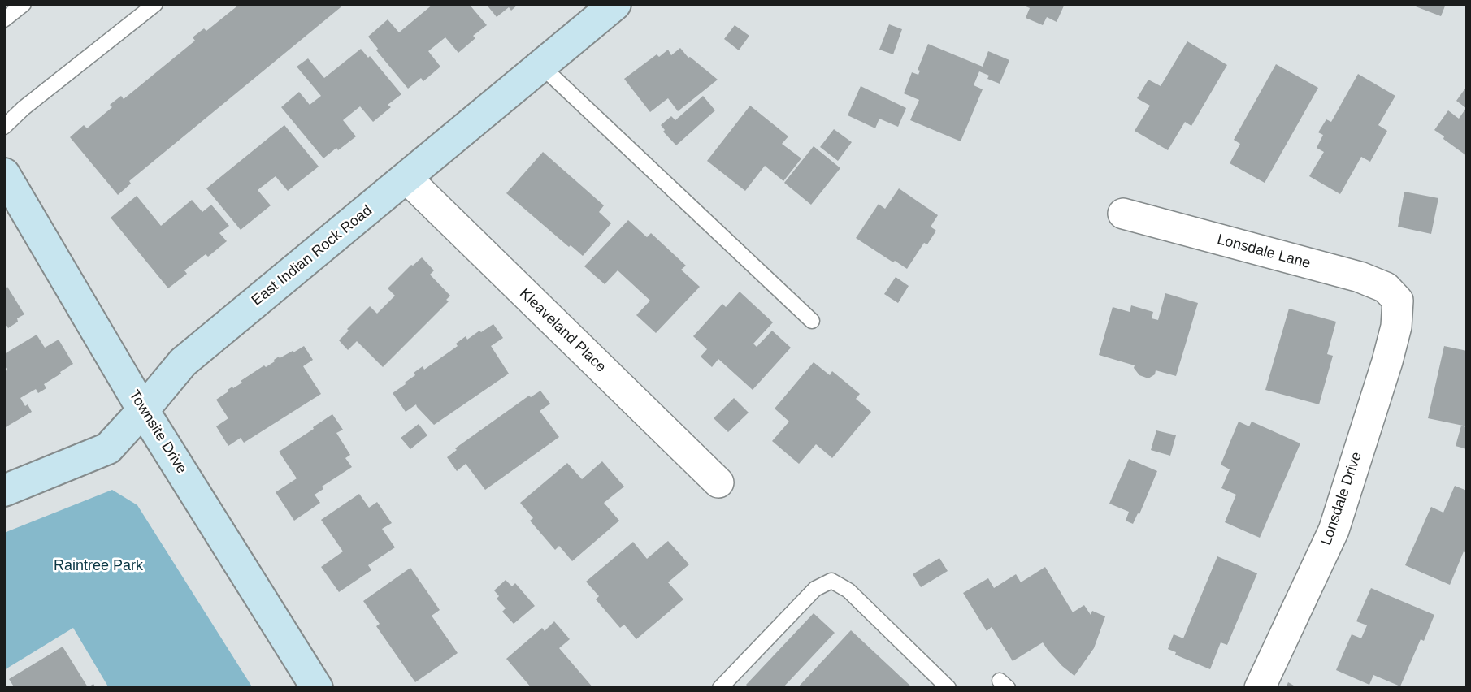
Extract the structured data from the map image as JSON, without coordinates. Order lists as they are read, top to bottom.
{
  "streets": {
    "street": [
      "Lonsdale Lane",
      "East Indian Rock Road",
      "Kleaveland Place",
      "Townsite Drive",
      "Lonsdale Drive"
    ]
  },
  "crossings": [
    ["Lonsdale Lane", "Lonsdale Drive"],
    ["East Indian Rock Road", "Kleaveland Place"],
    ["East Indian Rock Road", "Townsite Drive"]
  ],
  "parks": ["Raintree Park"]
}
